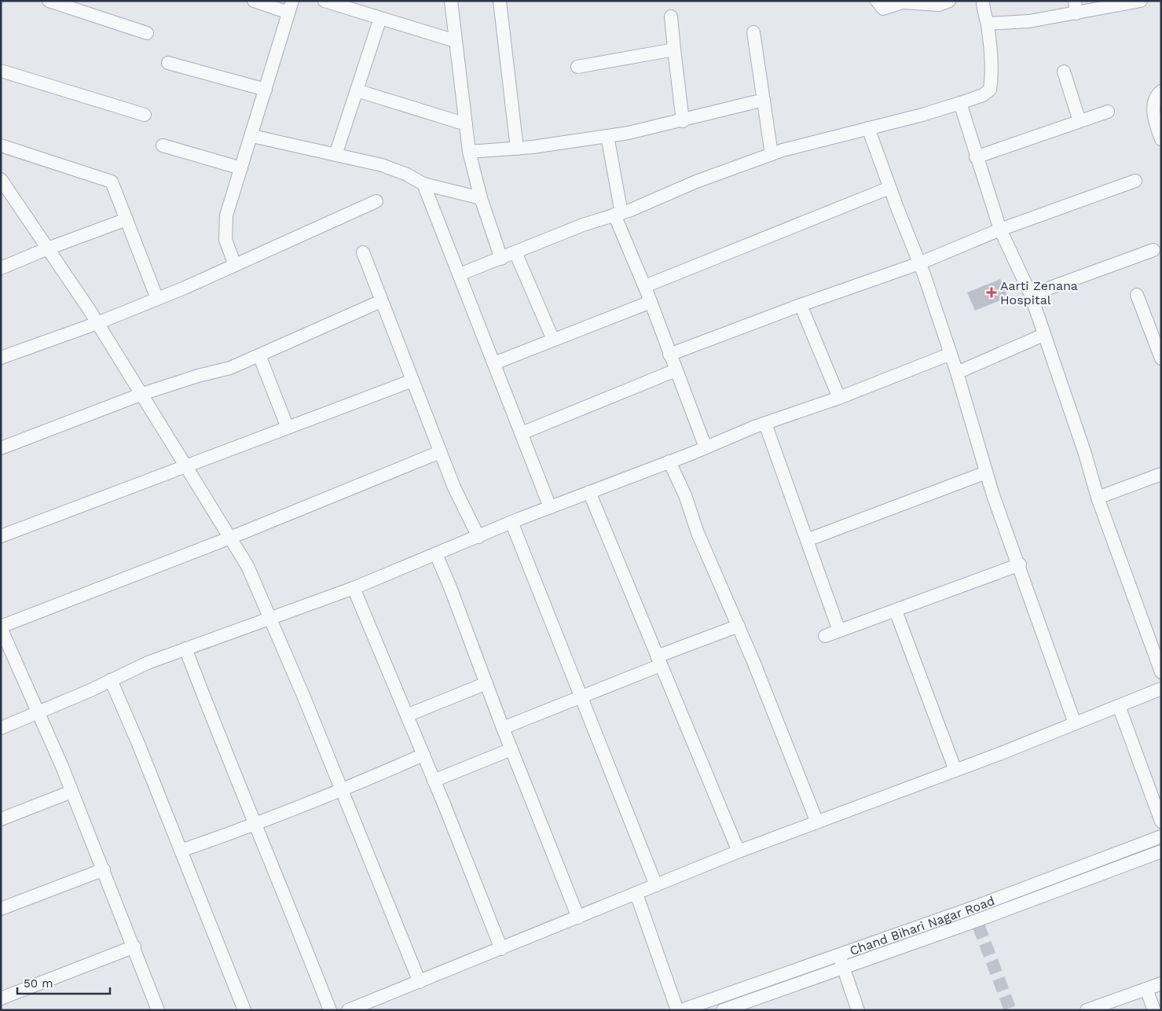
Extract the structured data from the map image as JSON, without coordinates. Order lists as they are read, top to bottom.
{
  "streets": {
    "street": ["Chand Bihari Nagar Road"]
  },
  "places": {
    "health": ["Aarti Zenana Hospital"]
  },
  "scale_bar": "50 m"
}
